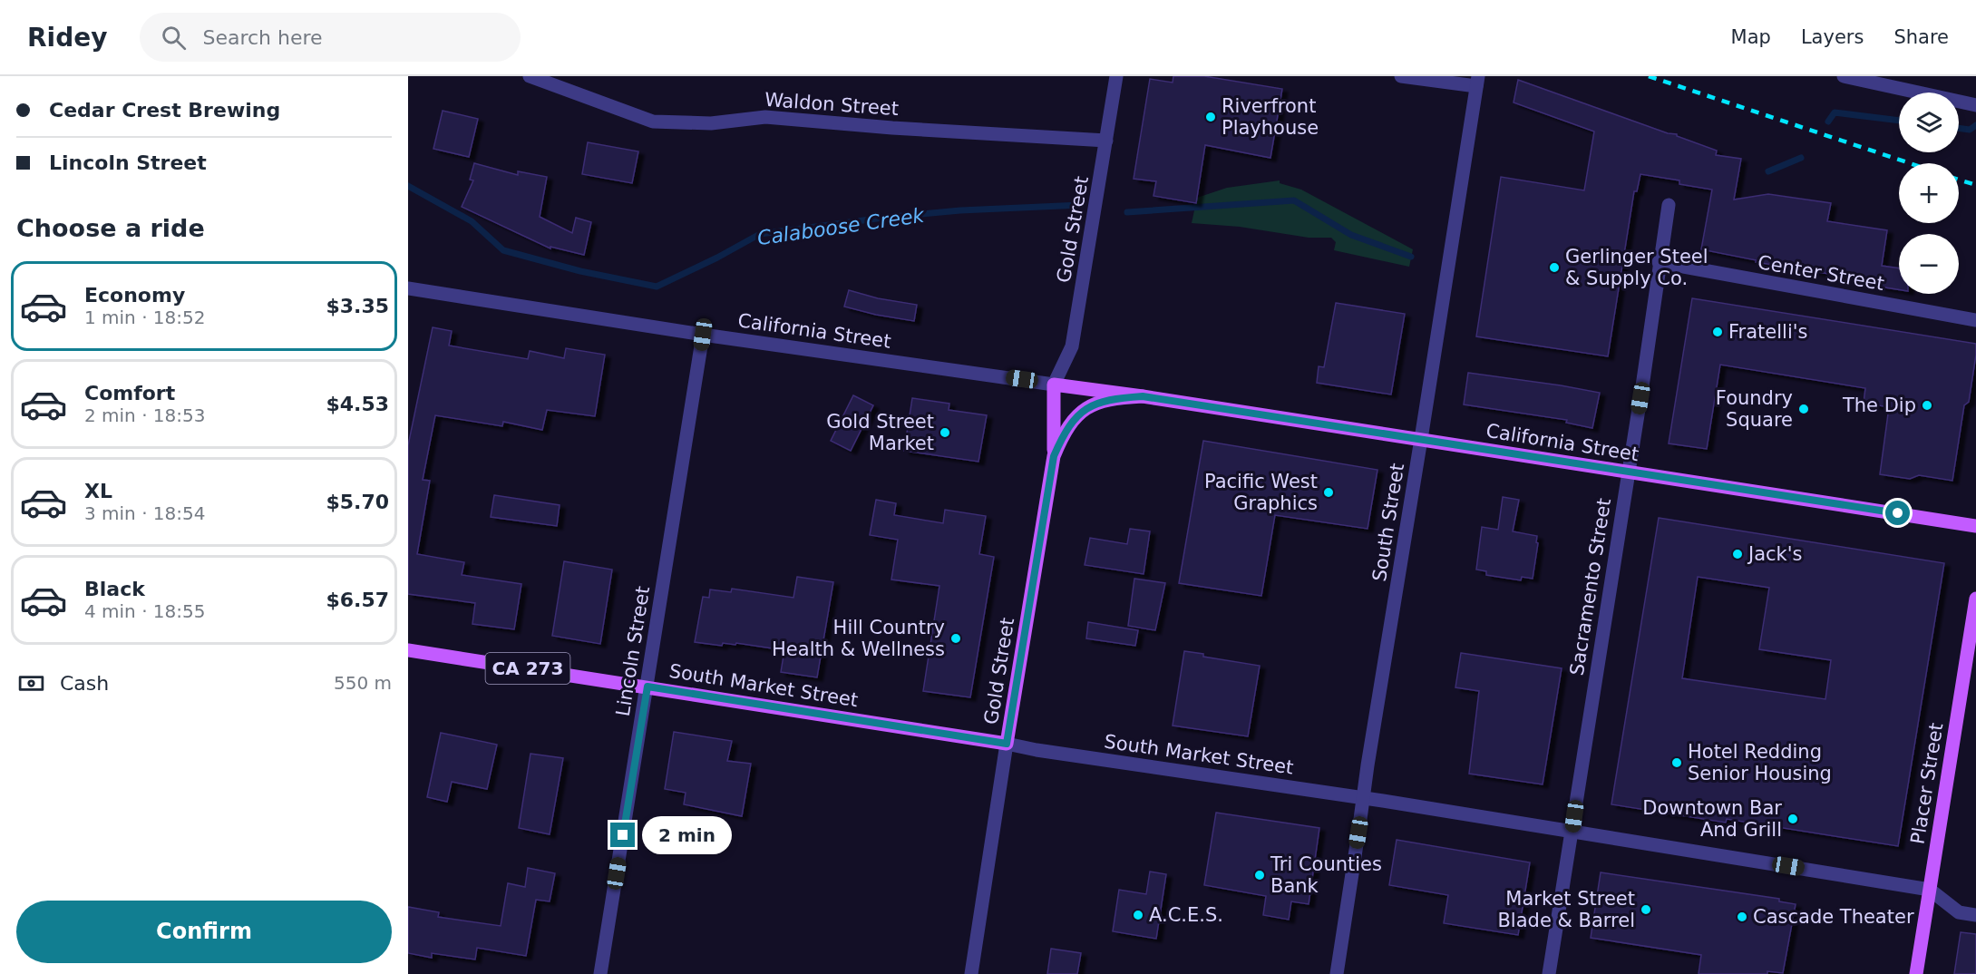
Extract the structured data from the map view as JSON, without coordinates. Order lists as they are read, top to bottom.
{
  "streets": {
    "main road": [
      "Gold Street",
      "California Street",
      "CA 273",
      "South Market Street",
      "Placer Street"
    ],
    "street": [
      "Waldon Street",
      "Center Street",
      "South Street",
      "Sacramento Street",
      "Lincoln Street"
    ]
  },
  "crossings": [
    ["Waldon Street", "Gold Street"],
    ["Gold Street", "California Street"],
    ["Gold Street", "South Market Street"],
    ["Center Street", "Sacramento Street"],
    ["California Street", "South Street"],
    ["California Street", "Sacramento Street"],
    ["California Street", "Lincoln Street"],
    ["South Street", "South Market Street"],
    ["Sacramento Street", "South Market Street"],
    ["Lincoln Street", "South Market Street"],
    ["South Market Street", "Placer Street"]
  ],
  "water": ["Calaboose Creek"],
  "places": [
    "Riverfront Playhouse",
    "Gerlinger Steel & Supply Co.",
    "Fratelli's",
    "The Dip",
    "Foundry Square",
    "Gold Street Market",
    "Pacific West Graphics",
    "Jack's",
    "Hill Country Health & Wellness",
    "Hotel Redding Senior Housing",
    "Downtown Bar And Grill",
    "Tri Counties Bank",
    "Market Street Blade & Barrel",
    "A.C.E.S.",
    "Cascade Theater"
  ],
  "page": {
    "header": "Ridey",
    "search": "Search here",
    "nav": ["Map", "Layers", "Share"],
    "banner": ["Cedar Crest Brewing", "Lincoln Street"],
    "map_buttons": ["+", "−"],
    "heading": "Choose a ride",
    "list": [
      {
        "name": "Economy",
        "note": "1 min · 18:52",
        "value": "$3.35"
      },
      {
        "name": "Comfort",
        "note": "2 min · 18:53",
        "value": "$4.53"
      },
      {
        "name": "XL",
        "note": "3 min · 18:54",
        "value": "$5.70"
      },
      {
        "name": "Black",
        "note": "4 min · 18:55",
        "value": "$6.57"
      }
    ],
    "pay": ["Cash", "550 m"],
    "bubble": "2 min",
    "buttons": "Confirm"
  }
}
